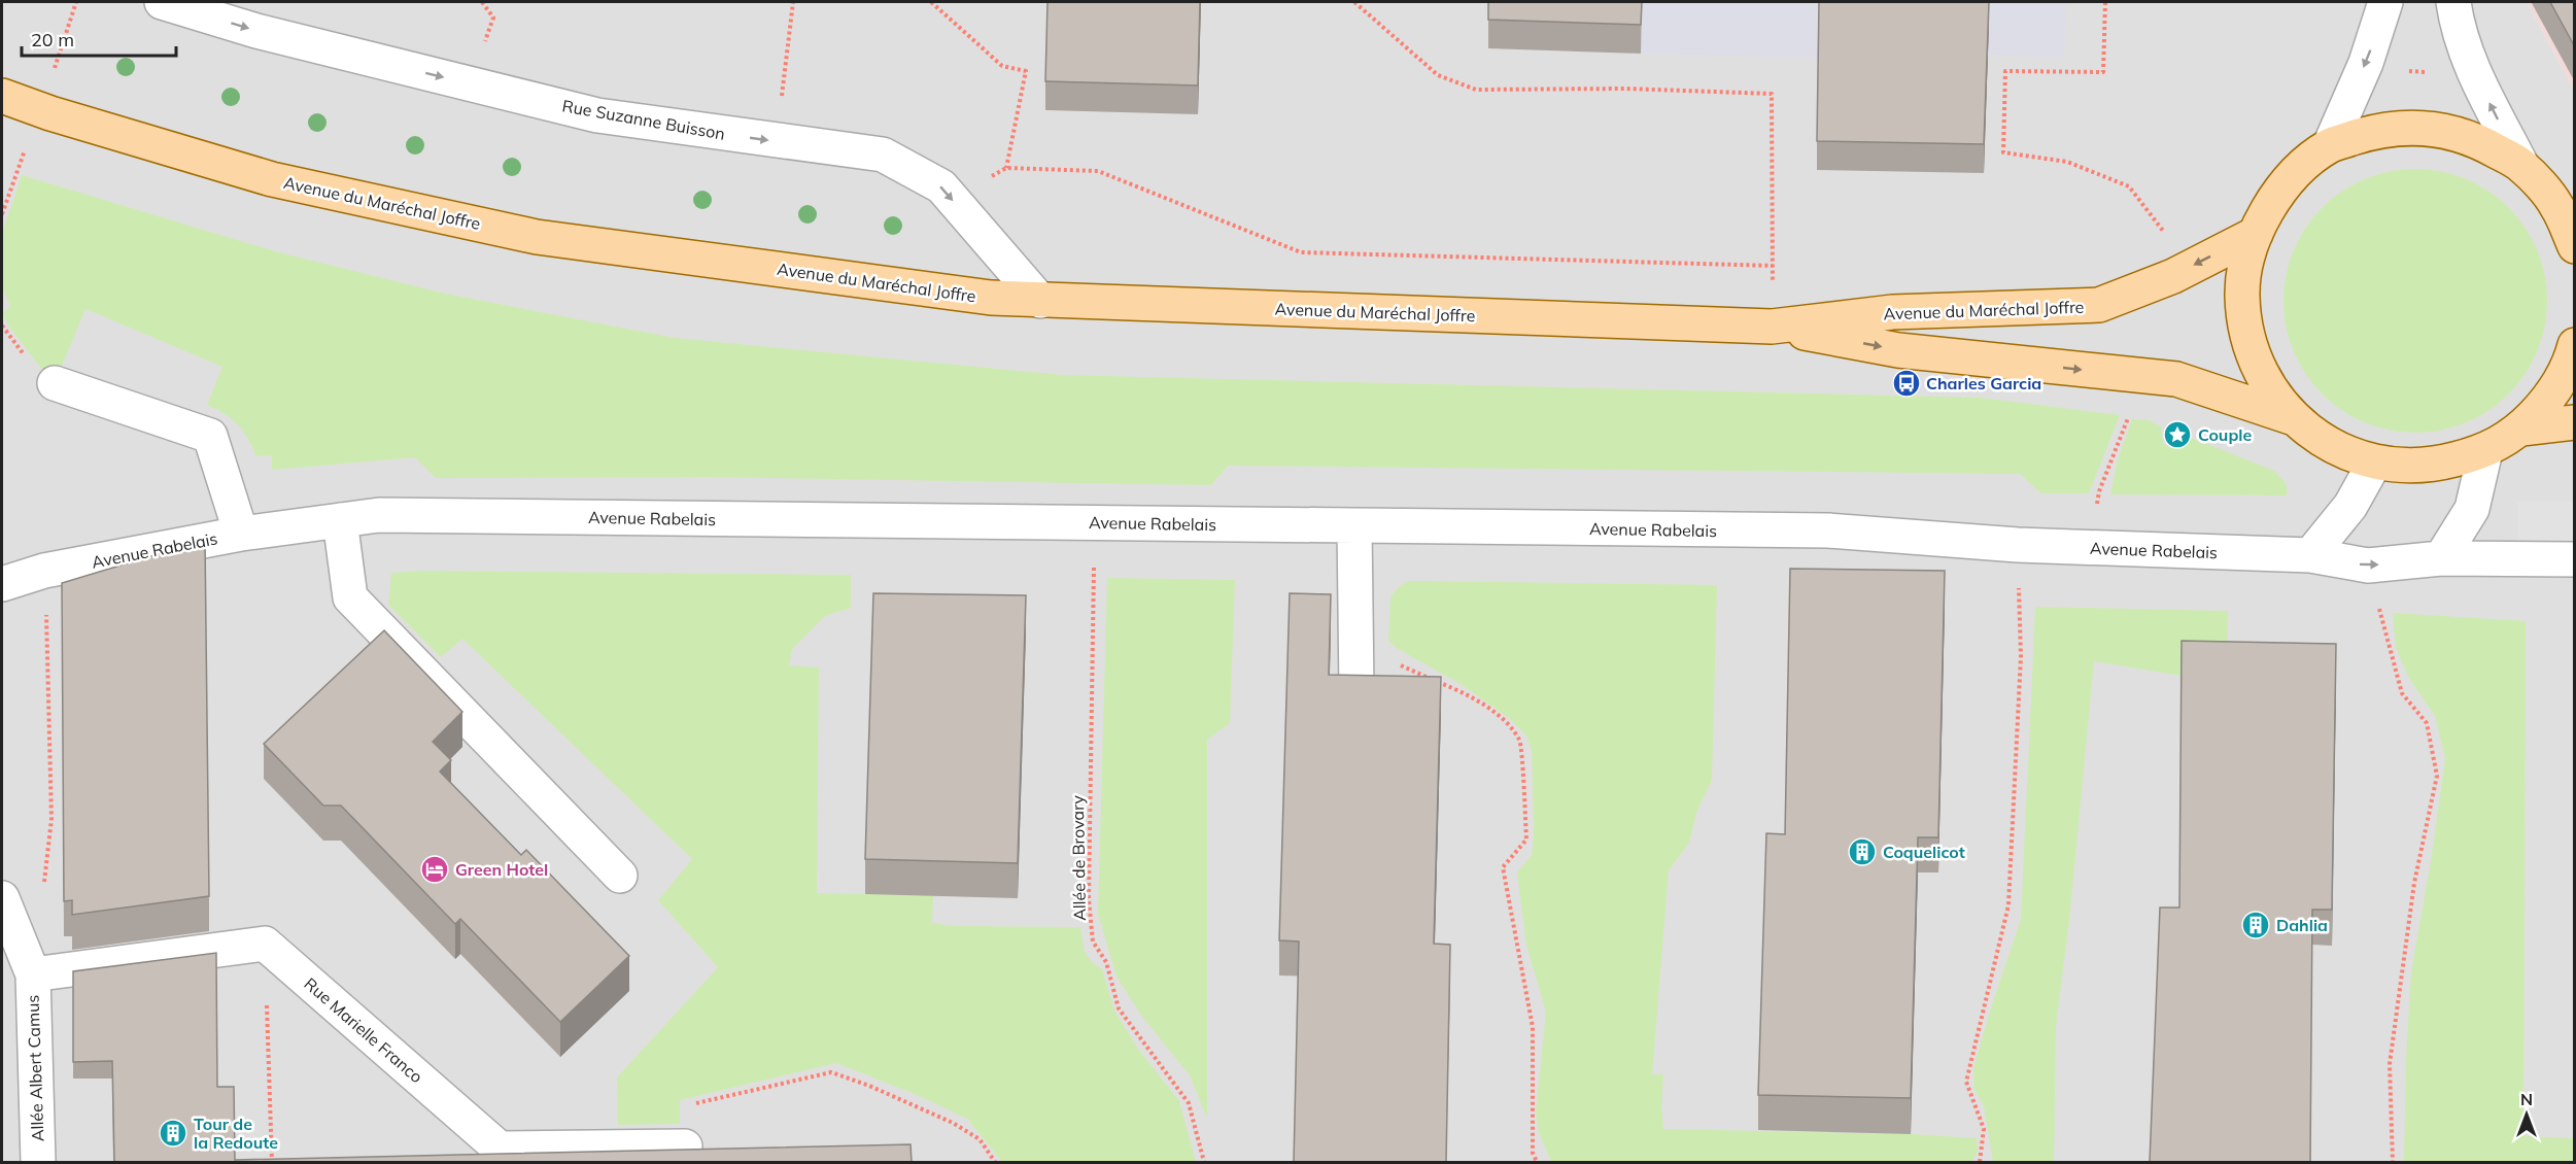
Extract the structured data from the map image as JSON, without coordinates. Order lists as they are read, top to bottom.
{
  "streets": {
    "main road": ["Avenue du Maréchal Joffre"],
    "street": [
      "Rue Suzanne Buisson",
      "Avenue Rabelais",
      "Rue Marielle Franco",
      "Allée Albert Camus"
    ],
    "path": ["Allée de Brovary"]
  },
  "crossings": [
    ["Rue Suzanne Buisson", "Avenue du Maréchal Joffre"],
    ["Avenue Rabelais", "Allée de Brovary"]
  ],
  "one_way": ["Rue Suzanne Buisson"],
  "places": {
    "bus stop": ["Charles Garcia"],
    "place": ["Couple"],
    "building": ["Coquelicot", "Dahlia", "Tour de la Redoute"],
    "hotel": ["Green Hotel"]
  },
  "scale_bar": "20 m",
  "north": "top"
}
